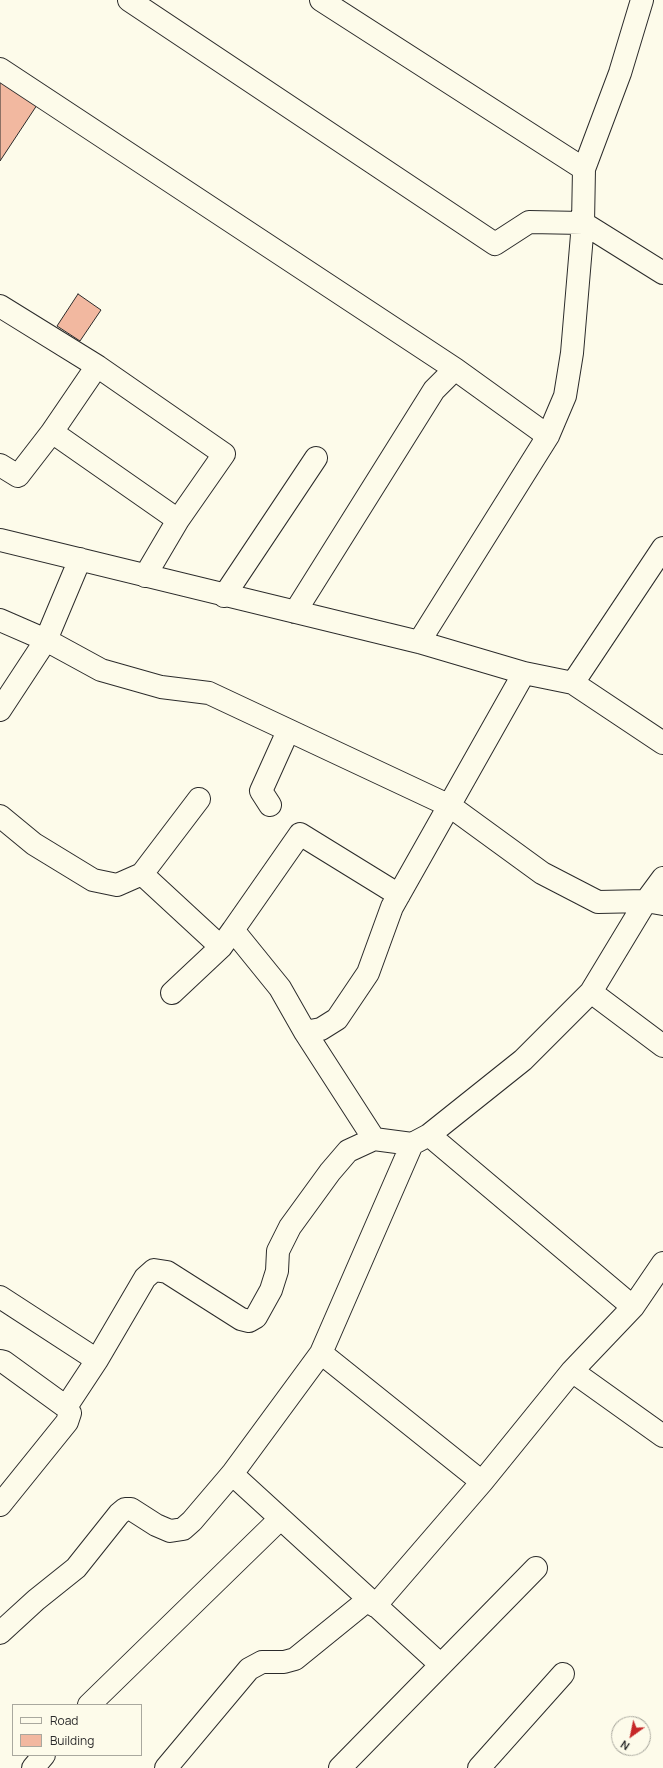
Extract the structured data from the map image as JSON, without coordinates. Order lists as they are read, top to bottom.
{
  "legend": ["Road", "Building"],
  "north": "bottom left"
}
